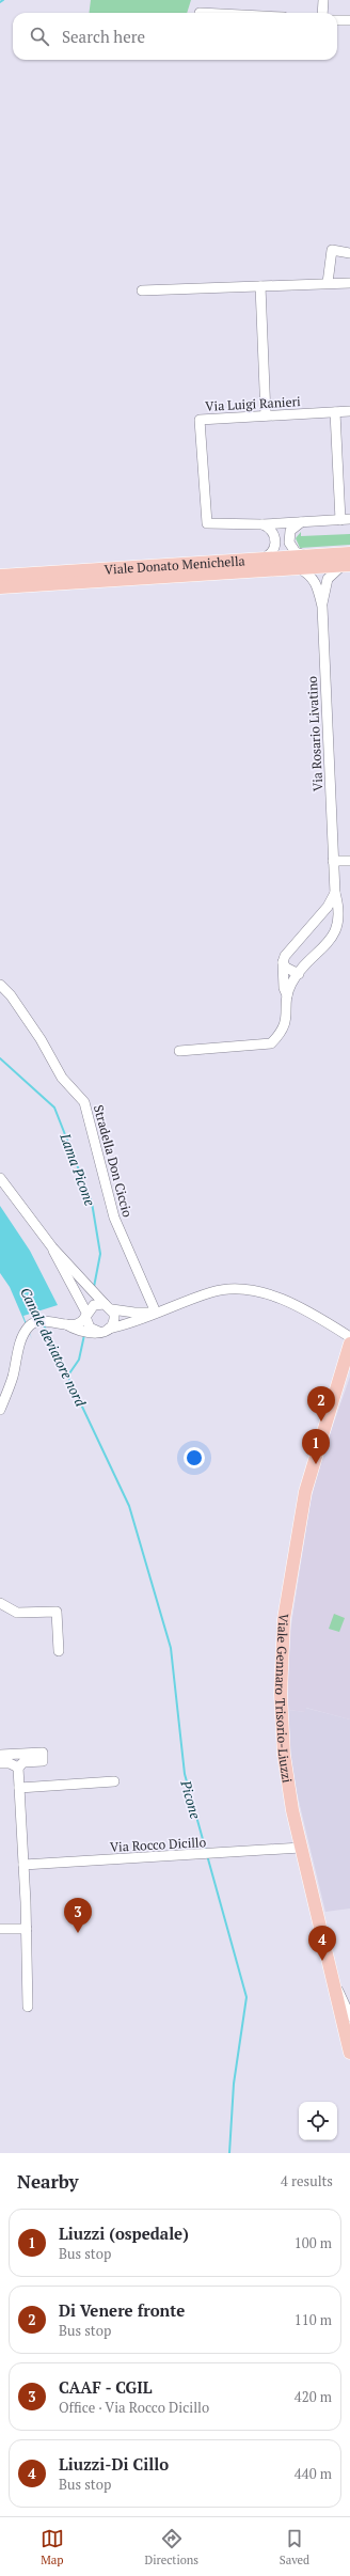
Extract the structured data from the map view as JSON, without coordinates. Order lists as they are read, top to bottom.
{
  "streets": {
    "main road": ["Viale Donato Menichella", "Viale Gennaro Trisorio-Liuzzi"],
    "street": [
      "Via Luigi Ranieri",
      "Via Rosario Livatino",
      "Stradella Don Ciccio",
      "Via Rocco Dicillo"
    ]
  },
  "crossings": [
    ["Viale Gennaro Trisorio-Liuzzi", "Via Rocco Dicillo"]
  ],
  "water": ["Lama Picone", "Canale deviatore nord", "Picone"],
  "page": {
    "search": "Search here",
    "pins": [
      "2",
      "1",
      "3",
      "4"
    ],
    "heading": ["Nearby", "4 results"],
    "list": [
      {
        "mark": "1",
        "name": "Liuzzi (ospedale)",
        "note": "Bus stop",
        "value": "100 m"
      },
      {
        "mark": "2",
        "name": "Di Venere fronte",
        "note": "Bus stop",
        "value": "110 m"
      },
      {
        "mark": "3",
        "name": "CAAF - CGIL",
        "note": "Office · Via Rocco Dicillo",
        "value": "420 m"
      },
      {
        "mark": "4",
        "name": "Liuzzi-Di Cillo",
        "note": "Bus stop",
        "value": "440 m"
      }
    ],
    "nav": ["Map", "Directions", "Saved"]
  }
}
